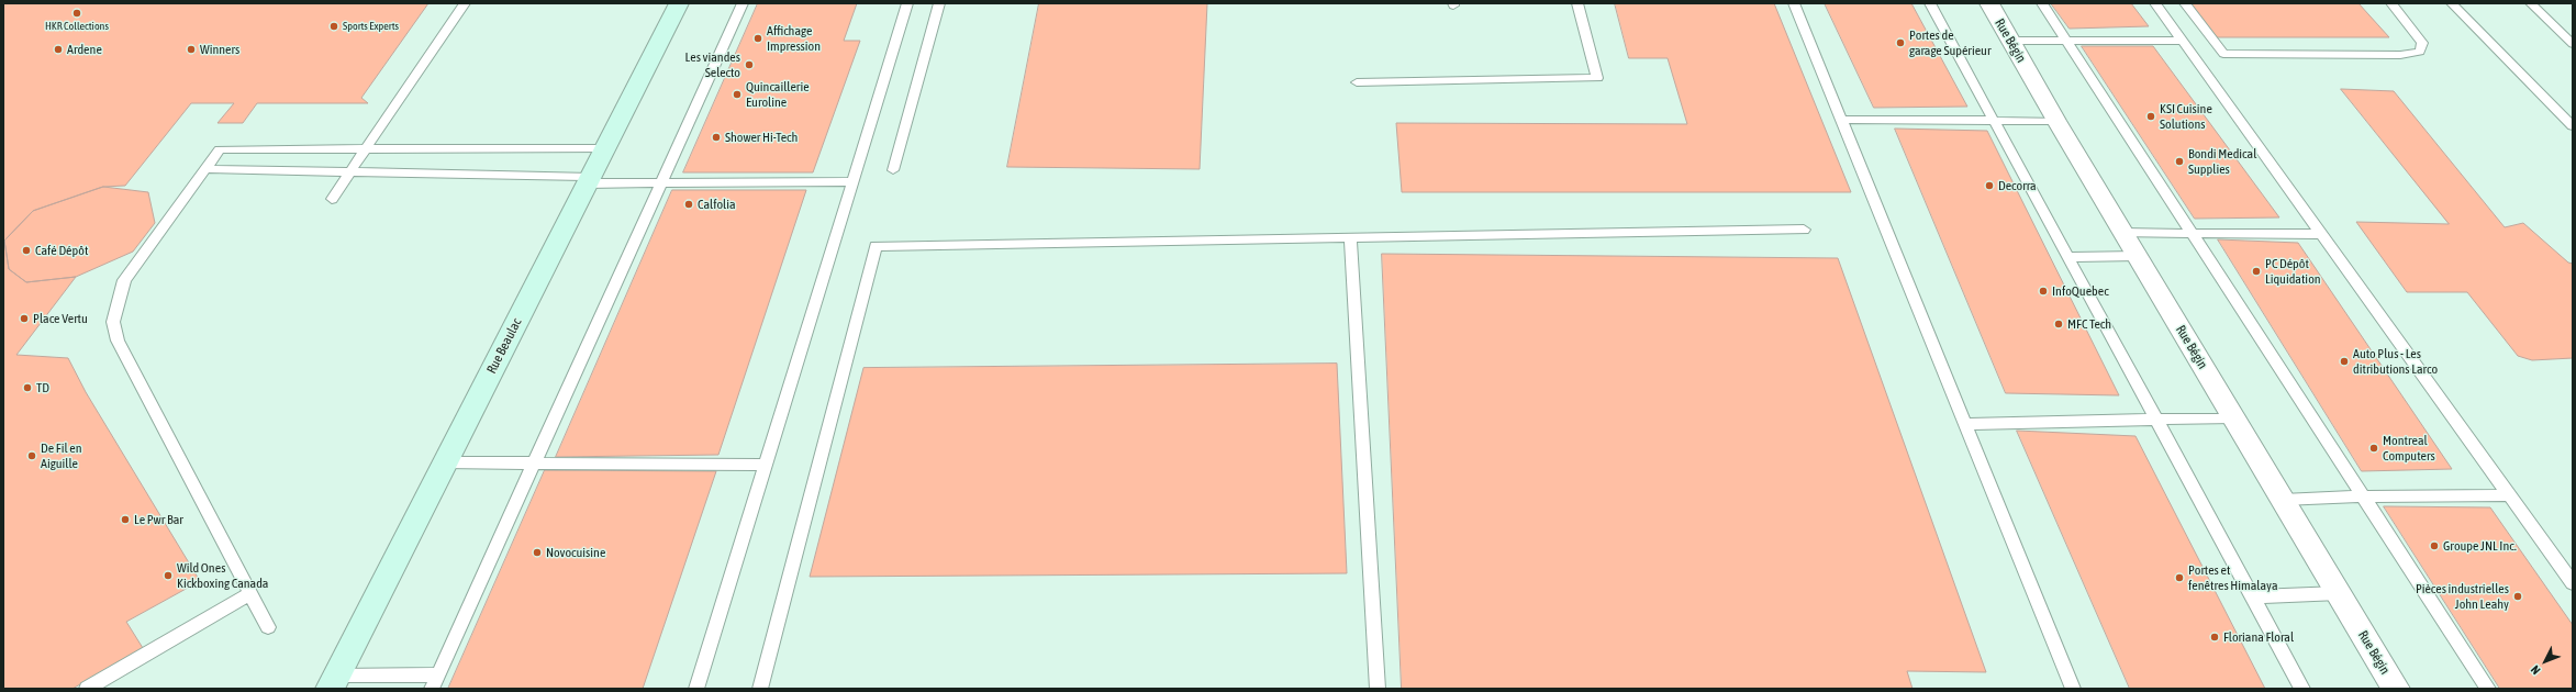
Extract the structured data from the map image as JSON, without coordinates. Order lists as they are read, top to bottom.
{
  "streets": {
    "street": ["Rue Bégin", "Rue Beaulac"]
  },
  "places": [
    "HKR Collections",
    "Sports Experts",
    "Affichage Impression",
    "Portes de garage Supérieur",
    "Ardene",
    "Winners",
    "Les viandes Selecto",
    "Quincaillerie Euroline",
    "KSI Cuisine Solutions",
    "Shower Hi-Tech",
    "Bondi Medical Supplies",
    "Decorra",
    "Calfolia",
    "Café Dépôt",
    "PC Dépôt Liquidation",
    "InfoQuebec",
    "Place Vertu",
    "MFC Tech",
    "Auto Plus - Les ditributions Larco",
    "TD",
    "Montreal Computers",
    "De Fil en Aiguille",
    "Le Pwr Bar",
    "Groupe JNL Inc.",
    "Novocuisine",
    "Wild Ones Kickboxing Canada",
    "Portes et fenêtres Himalaya",
    "Pièces industrielles John Leahy",
    "Floriana Floral"
  ],
  "north": "bottom left"
}
